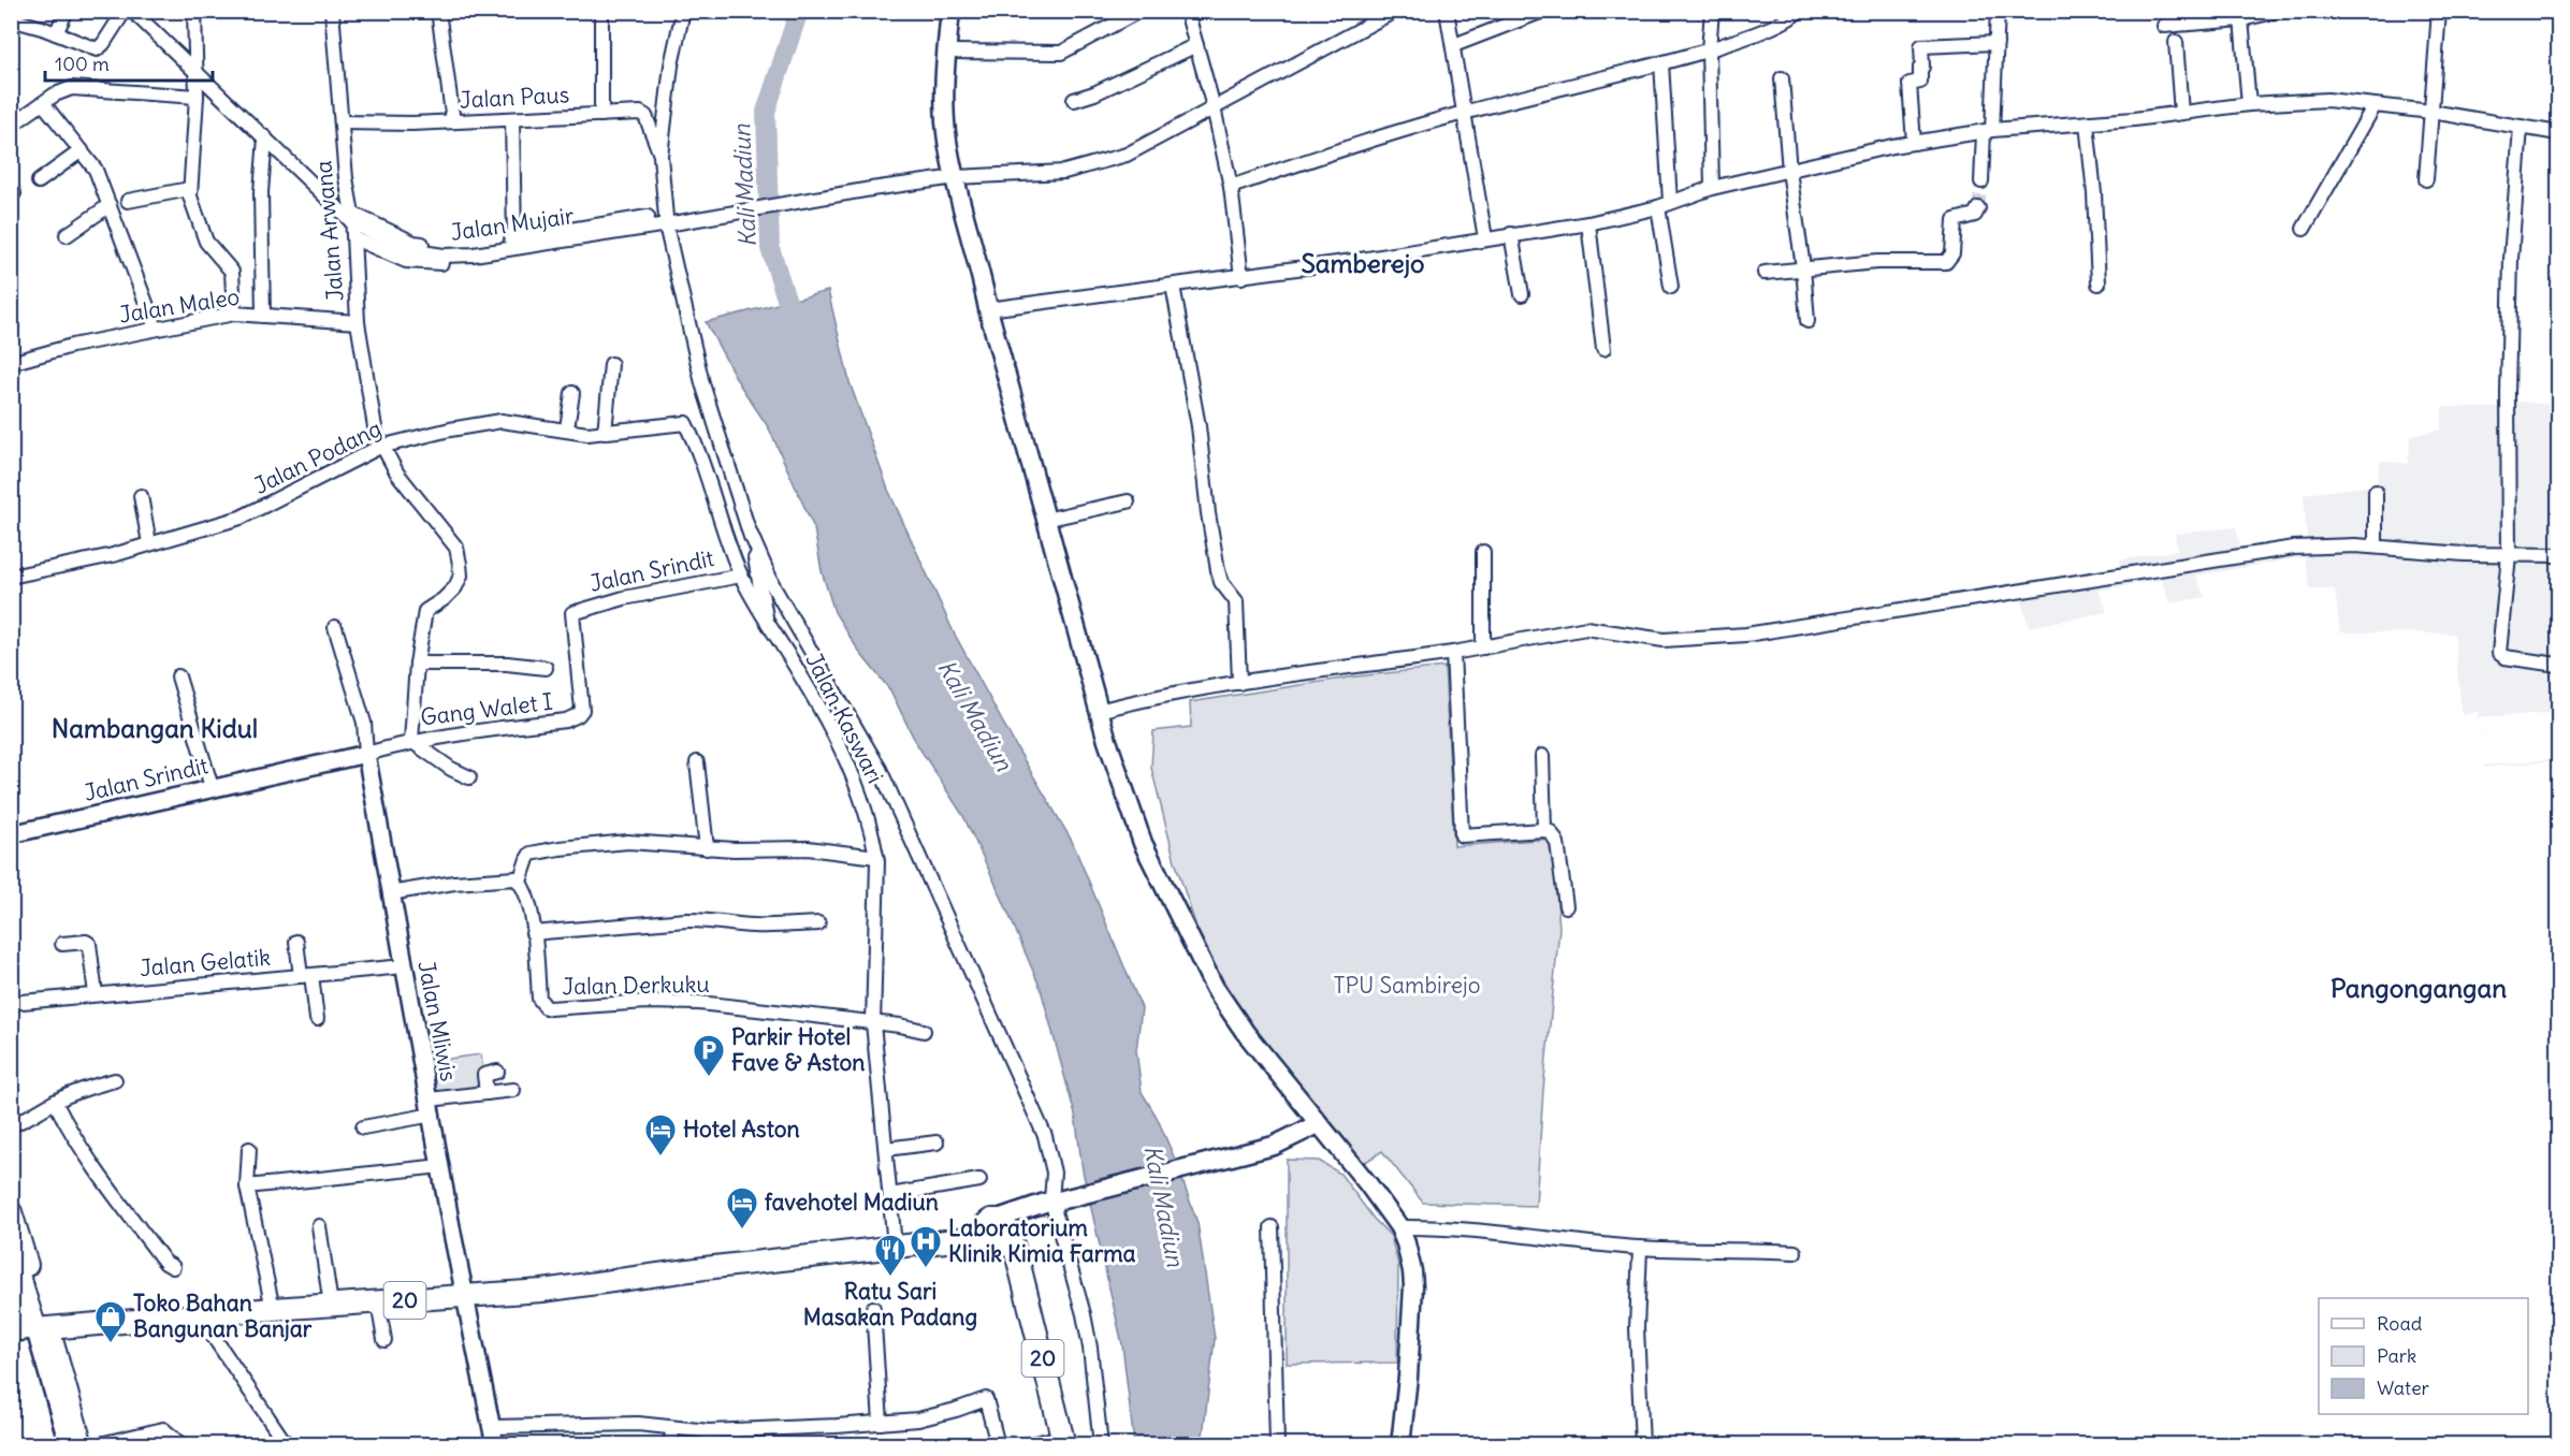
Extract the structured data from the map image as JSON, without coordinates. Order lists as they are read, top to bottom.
{
  "streets": {
    "highway": ["20"],
    "street": [
      "Jalan Paus",
      "Jalan Mujair",
      "Jalan Arwana",
      "Jalan Maleo",
      "Jalan Podang",
      "Jalan Srindit",
      "Gang Walet I",
      "Jalan Kaswari",
      "Jalan Gelatik",
      "Jalan Derkuku",
      "Jalan Mliwis"
    ]
  },
  "crossings": [
    ["Jalan Paus", "Jalan Arwana"],
    ["Jalan Mujair", "Jalan Arwana"],
    ["Jalan Arwana", "Jalan Maleo"],
    ["Jalan Arwana", "Jalan Podang"],
    ["Jalan Podang", "Jalan Kaswari"],
    ["Jalan Srindit", "Gang Walet I"],
    ["Jalan Srindit", "Jalan Kaswari"],
    ["Jalan Srindit", "Jalan Mliwis"],
    ["Jalan Kaswari", "Jalan Derkuku"],
    ["Jalan Kaswari", "20"],
    ["Jalan Gelatik", "Jalan Mliwis"],
    ["Jalan Mliwis", "20"]
  ],
  "districts": ["Samberejo", "Nambangan Kidul", "Pangongangan"],
  "water": ["Kali Madiun"],
  "parks": ["TPU Sambirejo"],
  "places": {
    "parking": ["Parkir Hotel Fave & Aston"],
    "hotel": ["Hotel Aston", "favehotel Madiun"],
    "hospital": ["Laboratorium Klinik Kimia Farma"],
    "restaurant": ["Ratu Sari Masakan Padang"],
    "shop": ["Toko Bahan Bangunan Banjar"]
  },
  "legend": ["Road", "Park", "Water"],
  "scale_bar": "100 m"
}
